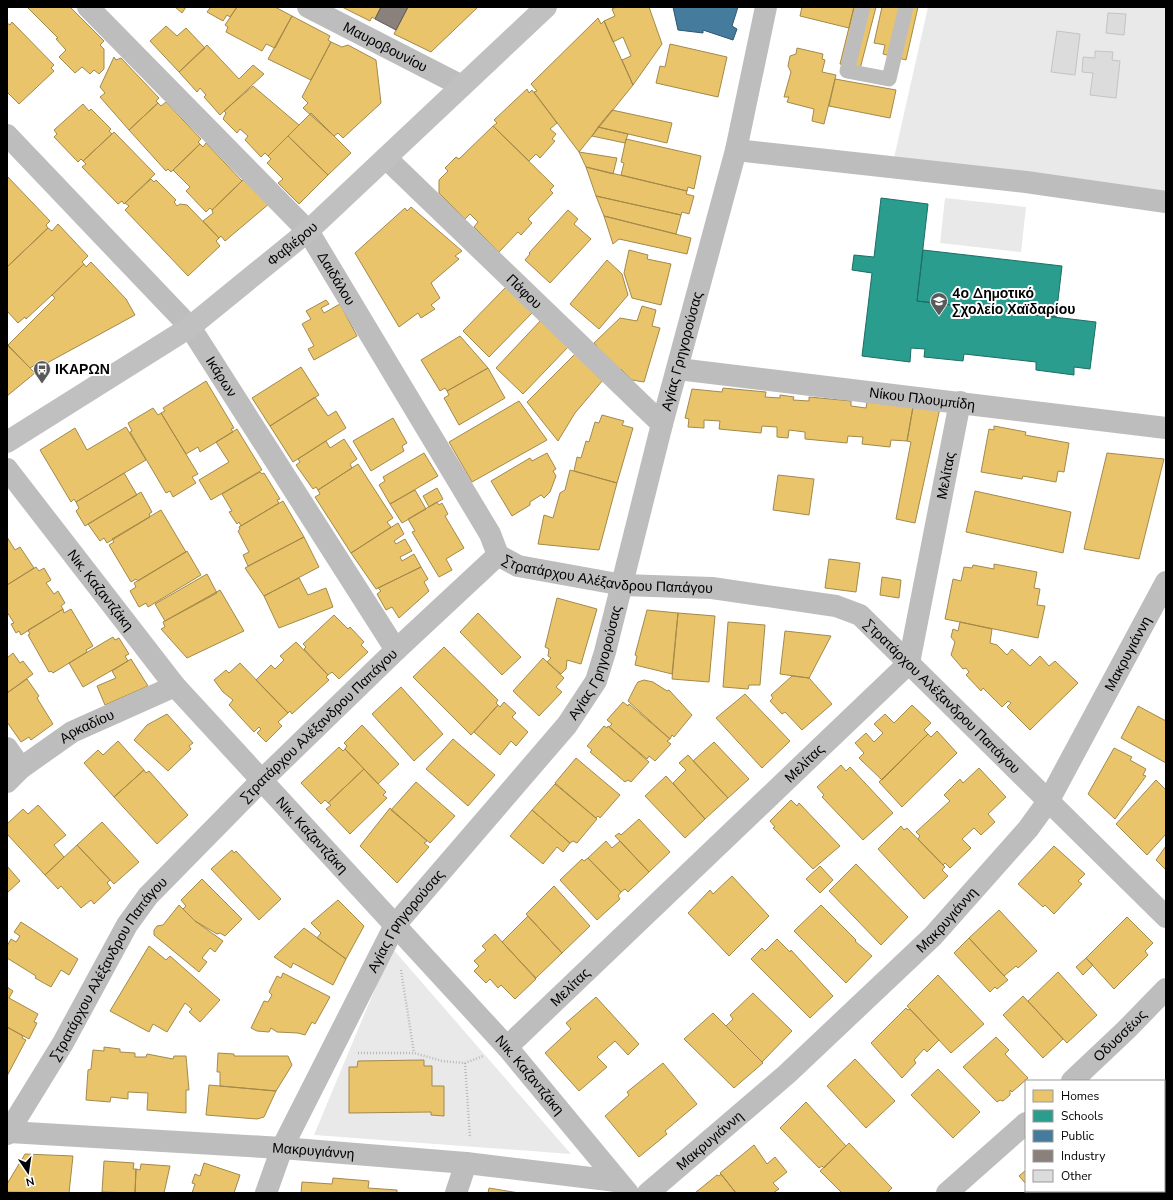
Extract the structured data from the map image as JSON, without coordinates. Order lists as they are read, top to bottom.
{
  "streets": {
    "main road": ["Φαβιέρου"],
    "street": [
      "Μαυροβουνίου",
      "Δαιδάλου",
      "Πάφου",
      "Αγίας Γρηγορούσας",
      "Ικάρων",
      "Νίκου Πλουμπίδη",
      "Μελίτας",
      "Στρατάρχου Αλέξανδρου Παπάγου",
      "Νικ. Καζαντζάκη",
      "Μακρυγιάννη",
      "Αρκαδίου",
      "Οδυσσέως"
    ]
  },
  "crossings": [
    ["Μαυροβουνίου", "Φαβιέρου"],
    ["Φαβιέρου", "Δαιδάλου"],
    ["Φαβιέρου", "Πάφου"],
    ["Φαβιέρου", "Ικάρων"],
    ["Δαιδάλου", "Στρατάρχου Αλέξανδρου Παπάγου"],
    ["Πάφου", "Αγίας Γρηγορούσας"],
    ["Αγίας Γρηγορούσας", "Νίκου Πλουμπίδη"],
    ["Αγίας Γρηγορούσας", "Στρατάρχου Αλέξανδρου Παπάγου"],
    ["Αγίας Γρηγορούσας", "Νικ. Καζαντζάκη"],
    ["Αγίας Γρηγορούσας", "Μακρυγιάννη"],
    ["Ικάρων", "Στρατάρχου Αλέξανδρου Παπάγου"],
    ["Νίκου Πλουμπίδη", "Μελίτας"],
    ["Μελίτας", "Στρατάρχου Αλέξανδρου Παπάγου"],
    ["Μελίτας", "Νικ. Καζαντζάκη"],
    ["Στρατάρχου Αλέξανδρου Παπάγου", "Νικ. Καζαντζάκη"],
    ["Στρατάρχου Αλέξανδρου Παπάγου", "Μακρυγιάννη"],
    ["Νικ. Καζαντζάκη", "Μακρυγιάννη"],
    ["Νικ. Καζαντζάκη", "Αρκαδίου"]
  ],
  "places": {
    "school or university": ["4ο Δημοτικό Σχολείο Χαϊδαρίου"],
    "bus stop": ["ΙΚΑΡΩΝ"]
  },
  "legend": [
    "Homes",
    "Schools",
    "Public",
    "Industry",
    "Other"
  ],
  "north": "bottom"
}
